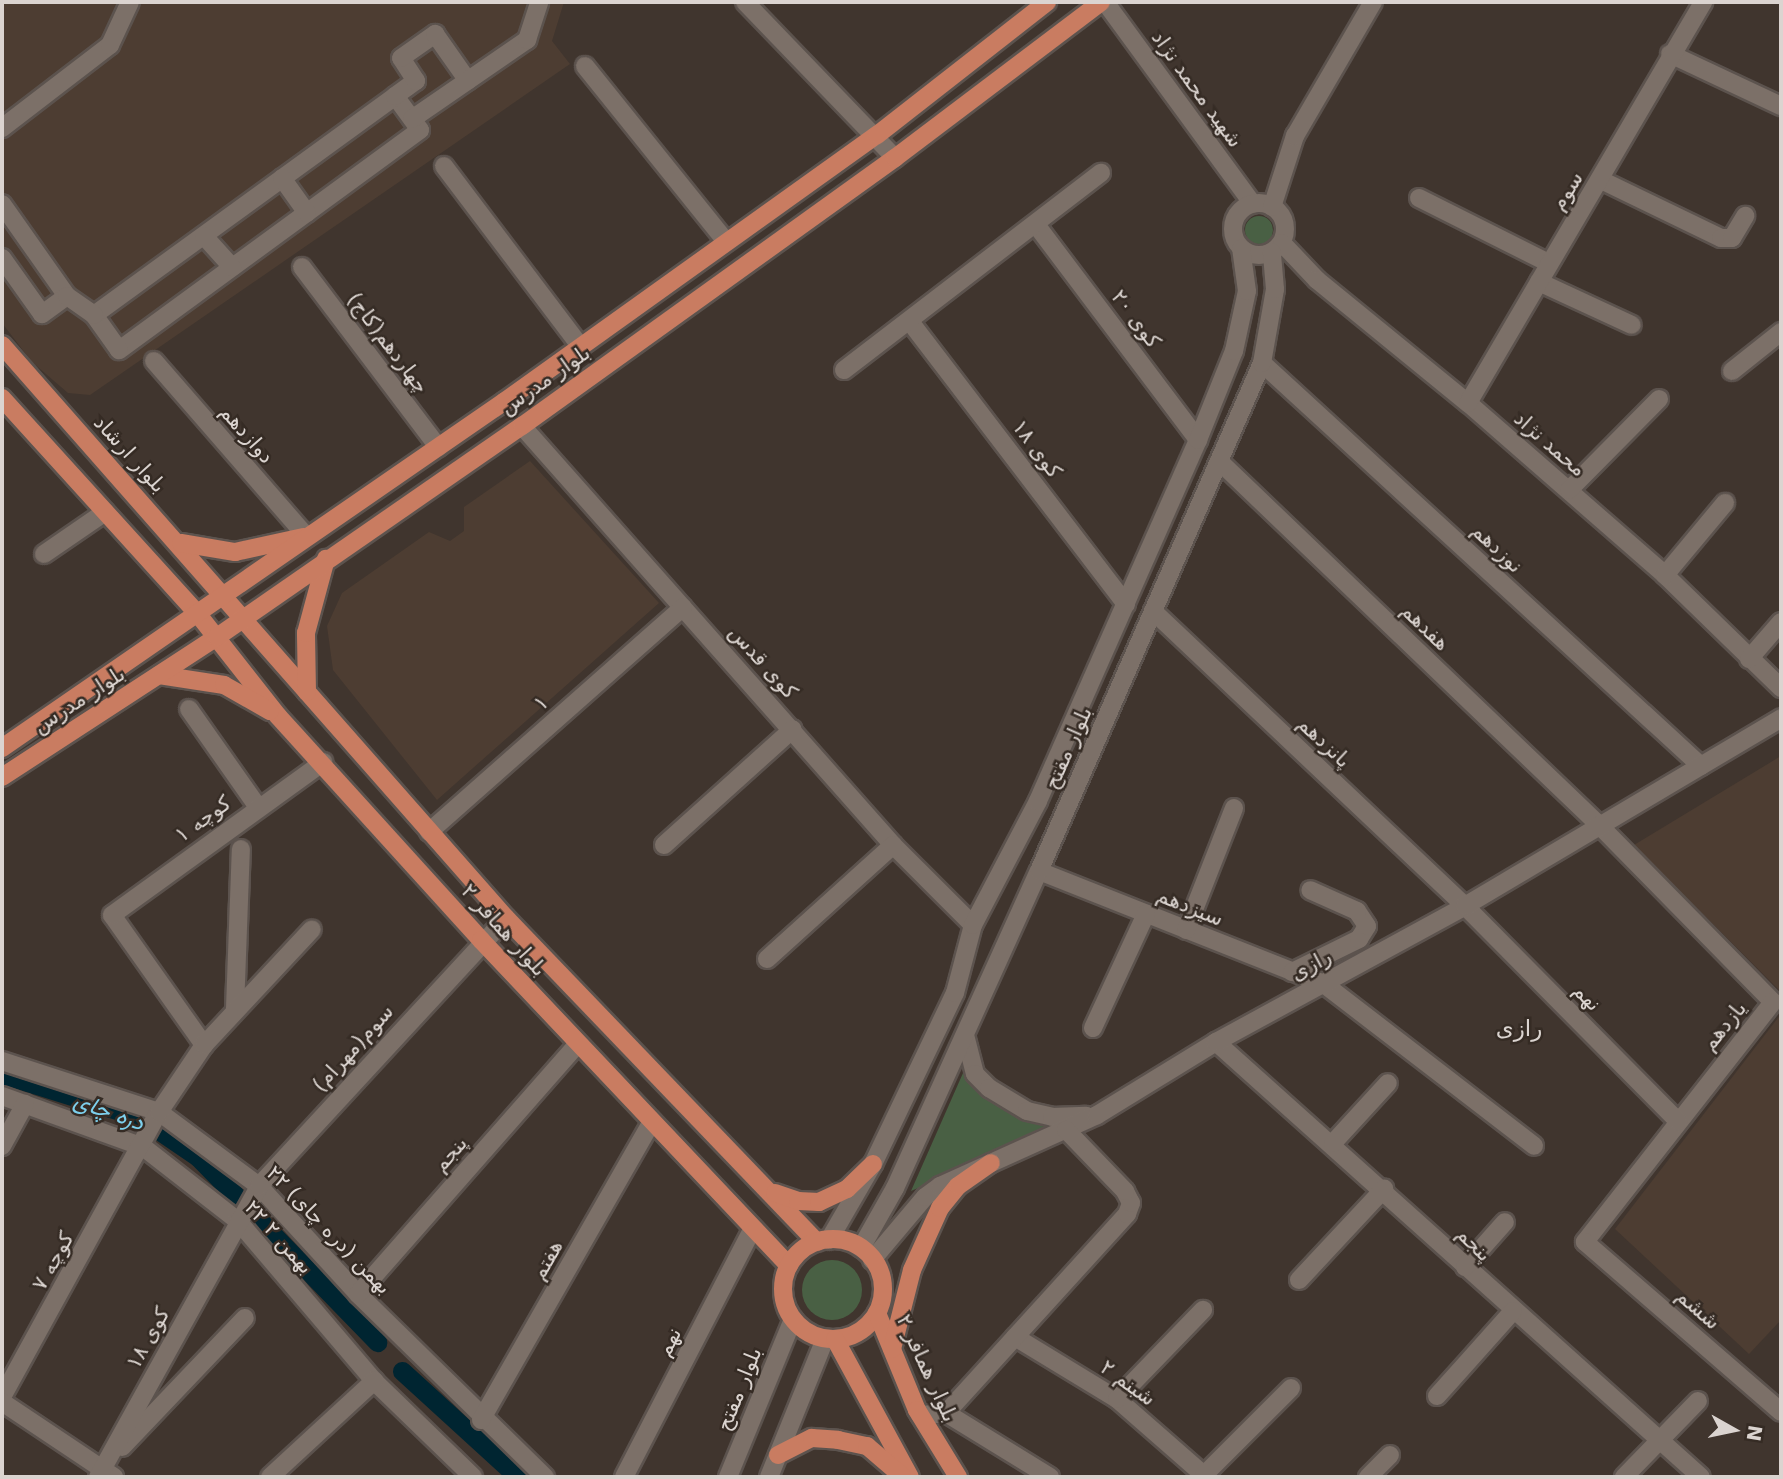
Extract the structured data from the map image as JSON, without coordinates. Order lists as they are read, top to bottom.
{
  "streets": {
    "main road": ["بلوار مدرس", "بلوار ارشاد", "بلوار همافر ۲"],
    "street": [
      "شهید محمد نژاد",
      "سوم",
      "کوی ۲۰",
      "چهاردهم(کاج)",
      "دوازدهم",
      "محمد نژاد",
      "کوی ۱۸",
      "نوزدهم",
      "هفدهم",
      "کوی قدس",
      "۱",
      "پانزدهم",
      "بلوار مفتح",
      "کوچه ۱",
      "سیزدهم",
      "رازی",
      "نهم",
      "یازدهم",
      "سوم(مهرام)",
      "پنجم",
      "۲۲ بهمن (دره چای)",
      "۲۲ بهمن ۲",
      "هفتم",
      "کوچه ۷",
      "ششم",
      "شبنم ۲"
    ]
  },
  "crossings": [
    ["شهید محمد نژاد", "بلوار مدرس"],
    ["شهید محمد نژاد", "محمد نژاد"],
    ["شهید محمد نژاد", "بلوار مفتح"],
    ["سوم", "محمد نژاد"],
    ["کوی ۲۰", "بلوار مفتح"],
    ["چهاردهم(کاج)", "بلوار مدرس"],
    ["بلوار مدرس", "دوازدهم"],
    ["بلوار مدرس", "بلوار ارشاد"],
    ["بلوار مدرس", "کوی قدس"],
    ["بلوار مدرس", "بلوار همافر ۲"],
    ["محمد نژاد", "بلوار مفتح"],
    ["کوی ۱۸", "بلوار مفتح"],
    ["کوی ۱۸", "سوم(مهرام)"],
    ["کوی ۱۸", "۲۲ بهمن ۲"],
    ["بلوار ارشاد", "بلوار همافر ۲"],
    ["نوزدهم", "بلوار مفتح"],
    ["نوزدهم", "رازی"],
    ["هفدهم", "بلوار مفتح"],
    ["هفدهم", "رازی"],
    ["هفدهم", "یازدهم"],
    ["کوی قدس", "۱"],
    ["کوی قدس", "بلوار مفتح"],
    ["۱", "بلوار همافر ۲"],
    ["پانزدهم", "بلوار مفتح"],
    ["پانزدهم", "رازی"],
    ["پانزدهم", "نهم"],
    ["بلوار مفتح", "سیزدهم"],
    ["بلوار مفتح", "بلوار همافر ۲"],
    ["بلوار مفتح", "رازی"],
    ["کوچه ۱", "بلوار همافر ۲"],
    ["کوچه ۱", "کوچه ۷"],
    ["سیزدهم", "رازی"],
    ["بلوار همافر ۲", "رازی"],
    ["بلوار همافر ۲", "نهم"],
    ["بلوار همافر ۲", "سوم(مهرام)"],
    ["بلوار همافر ۲", "پنجم"],
    ["بلوار همافر ۲", "هفتم"],
    ["رازی", "نهم"],
    ["رازی", "یازدهم"],
    ["رازی", "پنجم"],
    ["نهم", "یازدهم"],
    ["یازدهم", "ششم"],
    ["سوم(مهرام)", "۲۲ بهمن (دره چای)"],
    ["سوم(مهرام)", "۲۲ بهمن ۲"],
    ["پنجم", "۲۲ بهمن (دره چای)"],
    ["۲۲ بهمن (دره چای)", "هفتم"],
    ["۲۲ بهمن (دره چای)", "کوچه ۷"],
    ["۲۲ بهمن ۲", "کوچه ۷"]
  ],
  "districts": ["رازی"],
  "water": ["دره چای"],
  "north": "right"
}
